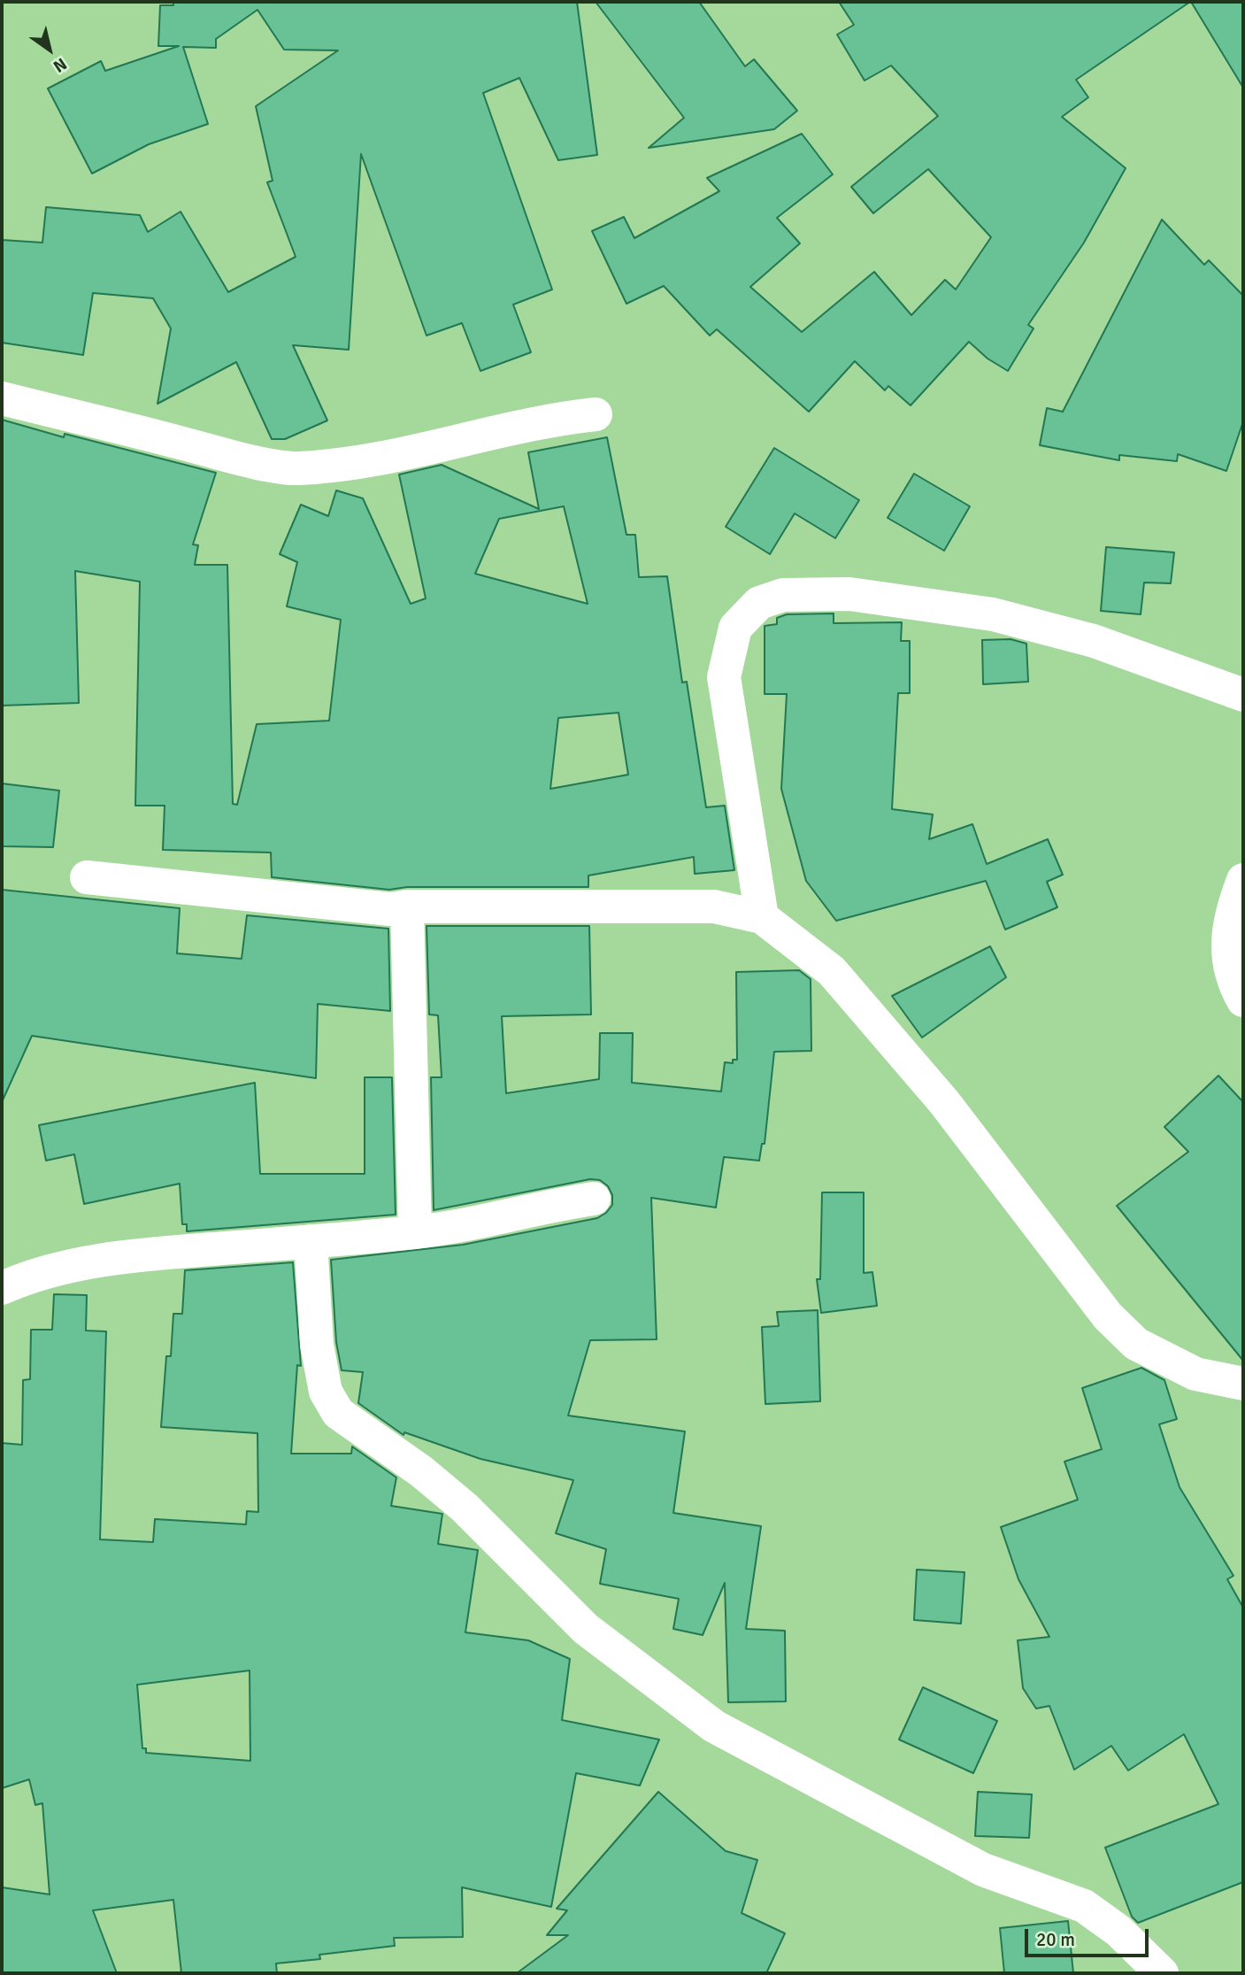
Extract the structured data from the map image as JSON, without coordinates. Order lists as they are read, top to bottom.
{
  "scale_bar": "20 m",
  "north": "bottom right"
}
